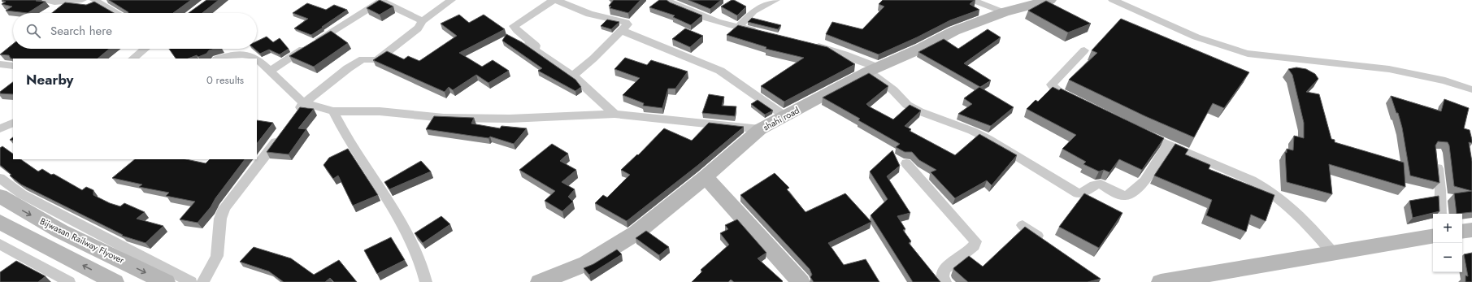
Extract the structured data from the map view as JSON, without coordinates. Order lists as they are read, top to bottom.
{
  "streets": {
    "street": ["shahi road", "Bijwasan Railway Flyover"]
  },
  "page": {
    "search": "Search here",
    "heading": ["Nearby", "0 results"],
    "map_buttons": ["+", "−"]
  }
}
